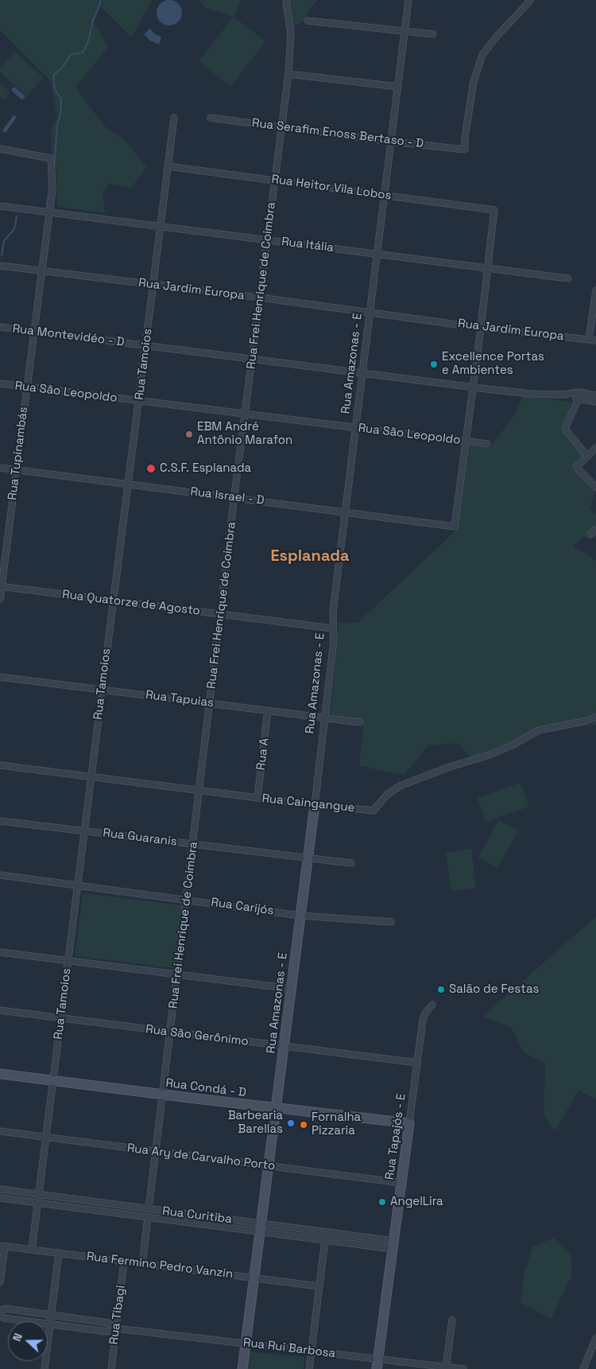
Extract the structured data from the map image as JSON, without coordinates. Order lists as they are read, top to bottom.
{
  "streets": {
    "street": [
      "Rua Serafim Enoss Bertaso - D",
      "Rua Heitor Vila Lobos",
      "Rua Itália",
      "Rua Frei Henrique de Coimbra",
      "Rua Jardim Europa",
      "Rua Montevidéo - D",
      "Rua Amazonas - E",
      "Rua Tamoios",
      "Rua São Leopoldo",
      "Rua Tupinambás",
      "Rua Israel - D",
      "Rua Quatorze de Agosto",
      "Rua Tapuias",
      "Rua A",
      "Rua Caingangue",
      "Rua Guaranis",
      "Rua Carijós",
      "Rua São Gerônimo",
      "Rua Condá - D",
      "Rua Tapajós - E",
      "Rua Ary de Carvalho Porto",
      "Rua Curitiba",
      "Rua Fermino Pedro Vanzin",
      "Rua Tibagi",
      "Rua Rui Barbosa"
    ]
  },
  "crossings": [
    ["Rua Serafim Enoss Bertaso - D", "Rua Frei Henrique de Coimbra"],
    ["Rua Serafim Enoss Bertaso - D", "Rua Amazonas - E"],
    ["Rua Heitor Vila Lobos", "Rua Itália"],
    ["Rua Heitor Vila Lobos", "Rua Frei Henrique de Coimbra"],
    ["Rua Heitor Vila Lobos", "Rua Amazonas - E"],
    ["Rua Heitor Vila Lobos", "Rua Tamoios"],
    ["Rua Itália", "Rua Frei Henrique de Coimbra"],
    ["Rua Itália", "Rua Amazonas - E"],
    ["Rua Itália", "Rua Tamoios"],
    ["Rua Itália", "Rua Tupinambás"],
    ["Rua Frei Henrique de Coimbra", "Rua Jardim Europa"],
    ["Rua Frei Henrique de Coimbra", "Rua Montevidéo - D"],
    ["Rua Frei Henrique de Coimbra", "Rua São Leopoldo"],
    ["Rua Frei Henrique de Coimbra", "Rua Israel - D"],
    ["Rua Frei Henrique de Coimbra", "Rua Quatorze de Agosto"],
    ["Rua Frei Henrique de Coimbra", "Rua Tapuias"],
    ["Rua Frei Henrique de Coimbra", "Rua Caingangue"],
    ["Rua Frei Henrique de Coimbra", "Rua Guaranis"],
    ["Rua Frei Henrique de Coimbra", "Rua Carijós"],
    ["Rua Frei Henrique de Coimbra", "Rua São Gerônimo"],
    ["Rua Frei Henrique de Coimbra", "Rua Condá - D"],
    ["Rua Frei Henrique de Coimbra", "Rua Ary de Carvalho Porto"],
    ["Rua Frei Henrique de Coimbra", "Rua Curitiba"],
    ["Rua Jardim Europa", "Rua Amazonas - E"],
    ["Rua Jardim Europa", "Rua Tamoios"],
    ["Rua Jardim Europa", "Rua Tupinambás"],
    ["Rua Montevidéo - D", "Rua Amazonas - E"],
    ["Rua Montevidéo - D", "Rua Tamoios"],
    ["Rua Montevidéo - D", "Rua Tupinambás"],
    ["Rua Amazonas - E", "Rua São Leopoldo"],
    ["Rua Amazonas - E", "Rua Israel - D"],
    ["Rua Amazonas - E", "Rua Quatorze de Agosto"],
    ["Rua Amazonas - E", "Rua Tapuias"],
    ["Rua Amazonas - E", "Rua Caingangue"],
    ["Rua Amazonas - E", "Rua Guaranis"],
    ["Rua Amazonas - E", "Rua Carijós"],
    ["Rua Amazonas - E", "Rua São Gerônimo"],
    ["Rua Amazonas - E", "Rua Condá - D"],
    ["Rua Amazonas - E", "Rua Ary de Carvalho Porto"],
    ["Rua Amazonas - E", "Rua Curitiba"],
    ["Rua Amazonas - E", "Rua Fermino Pedro Vanzin"],
    ["Rua Amazonas - E", "Rua Rui Barbosa"],
    ["Rua Tamoios", "Rua São Leopoldo"],
    ["Rua Tamoios", "Rua Israel - D"],
    ["Rua Tamoios", "Rua Quatorze de Agosto"],
    ["Rua Tamoios", "Rua Tapuias"],
    ["Rua Tamoios", "Rua Caingangue"],
    ["Rua Tamoios", "Rua Guaranis"],
    ["Rua Tamoios", "Rua Carijós"],
    ["Rua Tamoios", "Rua São Gerônimo"],
    ["Rua Tamoios", "Rua Condá - D"],
    ["Rua Tamoios", "Rua Ary de Carvalho Porto"],
    ["Rua Tamoios", "Rua Curitiba"],
    ["Rua Tamoios", "Rua Fermino Pedro Vanzin"],
    ["Rua São Leopoldo", "Rua Tupinambás"],
    ["Rua São Leopoldo", "Rua Israel - D"],
    ["Rua Tupinambás", "Rua Israel - D"],
    ["Rua Tupinambás", "Rua Quatorze de Agosto"],
    ["Rua Tapuias", "Rua A"],
    ["Rua A", "Rua Caingangue"],
    ["Rua São Gerônimo", "Rua Tapajós - E"],
    ["Rua Condá - D", "Rua Tapajós - E"],
    ["Rua Tapajós - E", "Rua Ary de Carvalho Porto"],
    ["Rua Tapajós - E", "Rua Curitiba"],
    ["Rua Tapajós - E", "Rua Rui Barbosa"],
    ["Rua Fermino Pedro Vanzin", "Rua Tibagi"],
    ["Rua Tibagi", "Rua Rui Barbosa"]
  ],
  "districts": ["Esplanada"],
  "places": [
    "Excellence Portas e Ambientes",
    "EBM André Antônio Marafon",
    "C.S.F. Esplanada",
    "Salão de Festas",
    "Barbearia Barellas",
    "Fornalha Pizzaria",
    "AngelLira"
  ],
  "north": "left"
}
